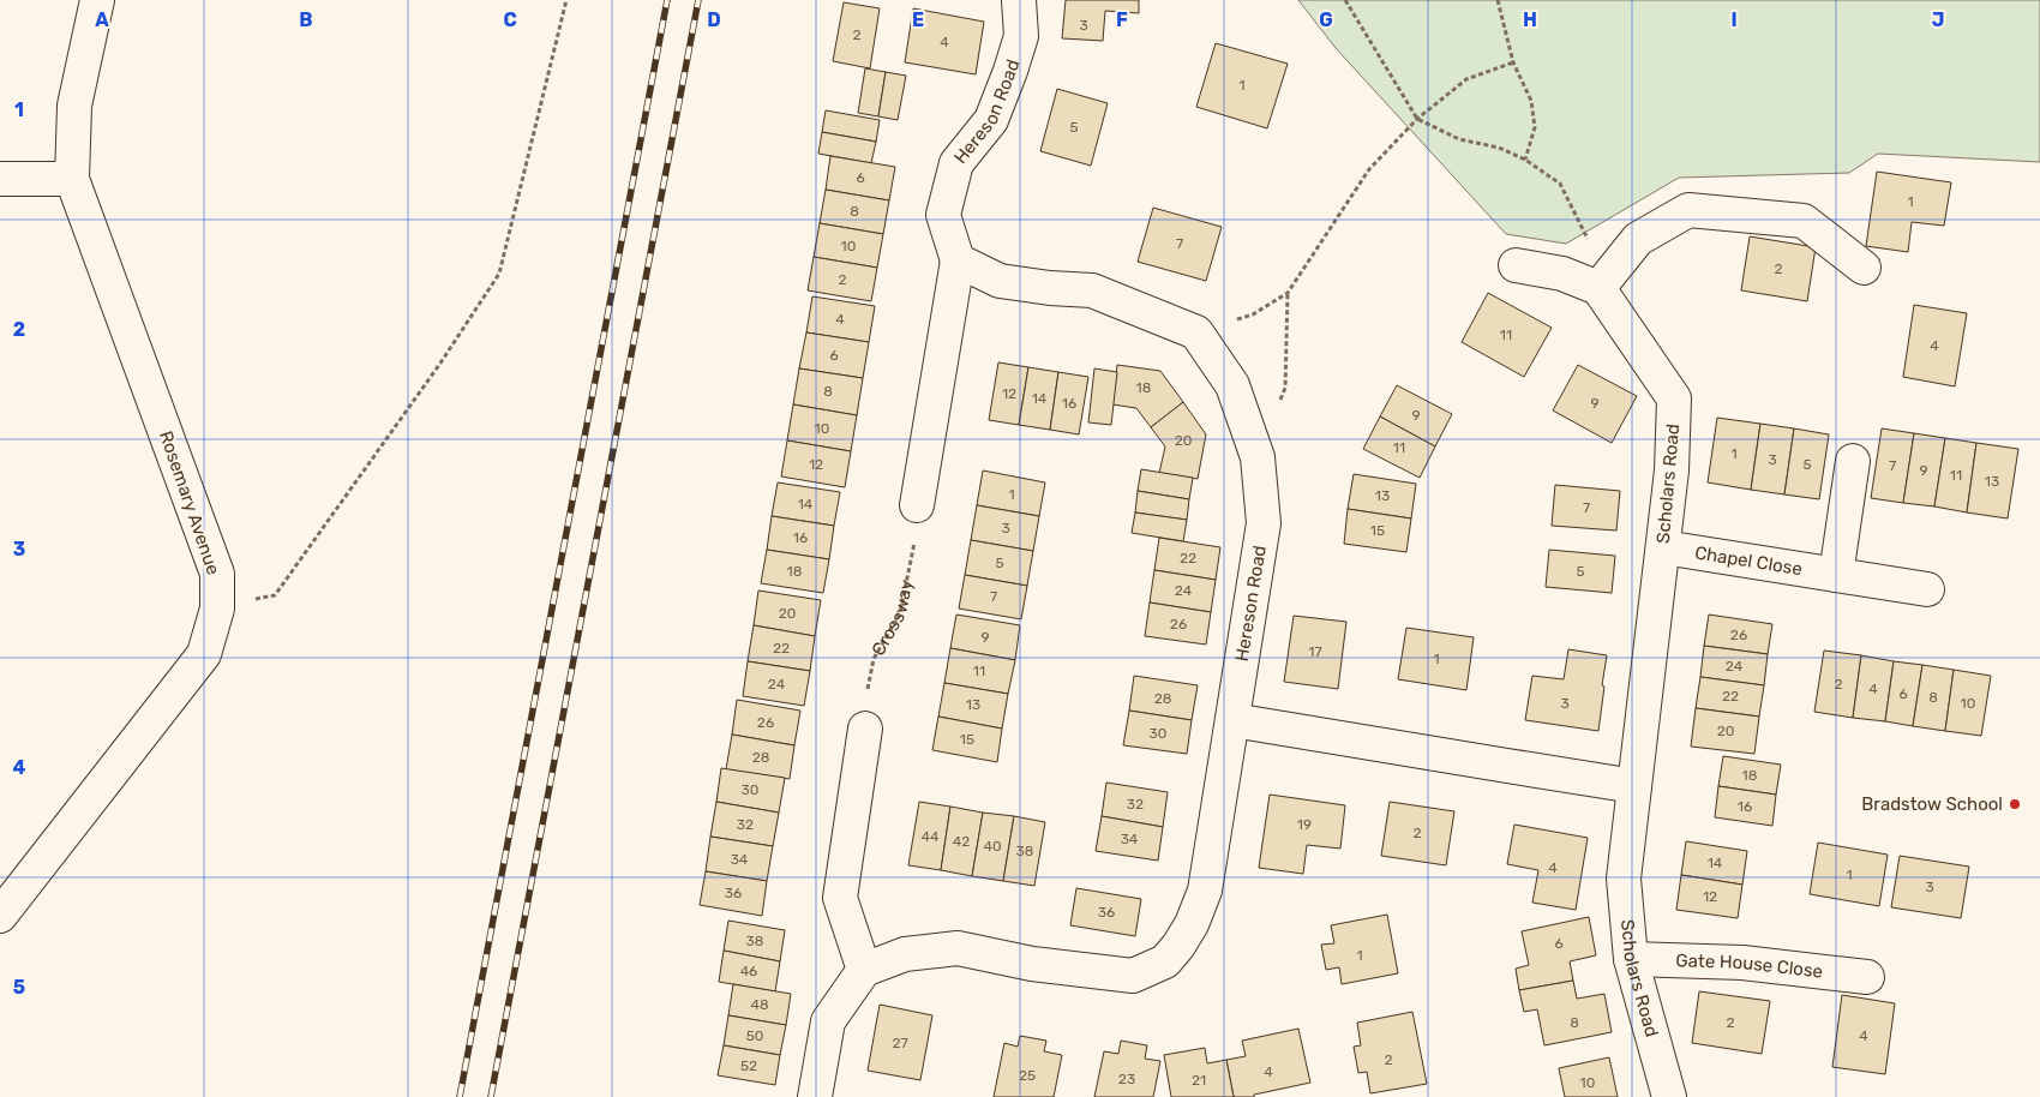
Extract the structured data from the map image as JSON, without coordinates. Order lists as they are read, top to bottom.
{
  "streets": {
    "street": [
      "Hereson Road",
      "Scholars Road",
      "Rosemary Avenue",
      "Chapel Close",
      "Gate House Close"
    ],
    "path": ["Crossway"]
  },
  "crossings": [
    ["Scholars Road", "Chapel Close"],
    ["Scholars Road", "Gate House Close"]
  ],
  "places": ["Bradstow School"],
  "house_numbers": [
    "3",
    "2",
    "4",
    "1",
    "5",
    "6",
    "1",
    "8",
    "7",
    "10",
    "2",
    "2",
    "4",
    "11",
    "4",
    "6",
    "18",
    "8",
    "12",
    "14",
    "16",
    "9",
    "9",
    "10",
    "20",
    "11",
    "1",
    "3",
    "12",
    "5",
    "7",
    "9",
    "11",
    "13",
    "1",
    "13",
    "14",
    "7",
    "3",
    "15",
    "16",
    "22",
    "5",
    "18",
    "5",
    "24",
    "7",
    "20",
    "26",
    "26",
    "9",
    "22",
    "17",
    "1",
    "24",
    "11",
    "24",
    "2",
    "4",
    "6",
    "22",
    "8",
    "28",
    "3",
    "10",
    "13",
    "26",
    "20",
    "30",
    "15",
    "28",
    "18",
    "30",
    "32",
    "16",
    "32",
    "19",
    "2",
    "44",
    "34",
    "42",
    "40",
    "38",
    "34",
    "14",
    "4",
    "1",
    "3",
    "36",
    "12",
    "36",
    "38",
    "6",
    "1",
    "46",
    "48",
    "8",
    "2",
    "50",
    "4",
    "27",
    "2",
    "52",
    "4",
    "25",
    "23",
    "21",
    "10"
  ],
  "grid": {
    "columns": [
      "A",
      "B",
      "C",
      "D",
      "E",
      "F",
      "G",
      "H",
      "I",
      "J"
    ],
    "rows": [
      "1",
      "2",
      "3",
      "4",
      "5"
    ]
  }
}
